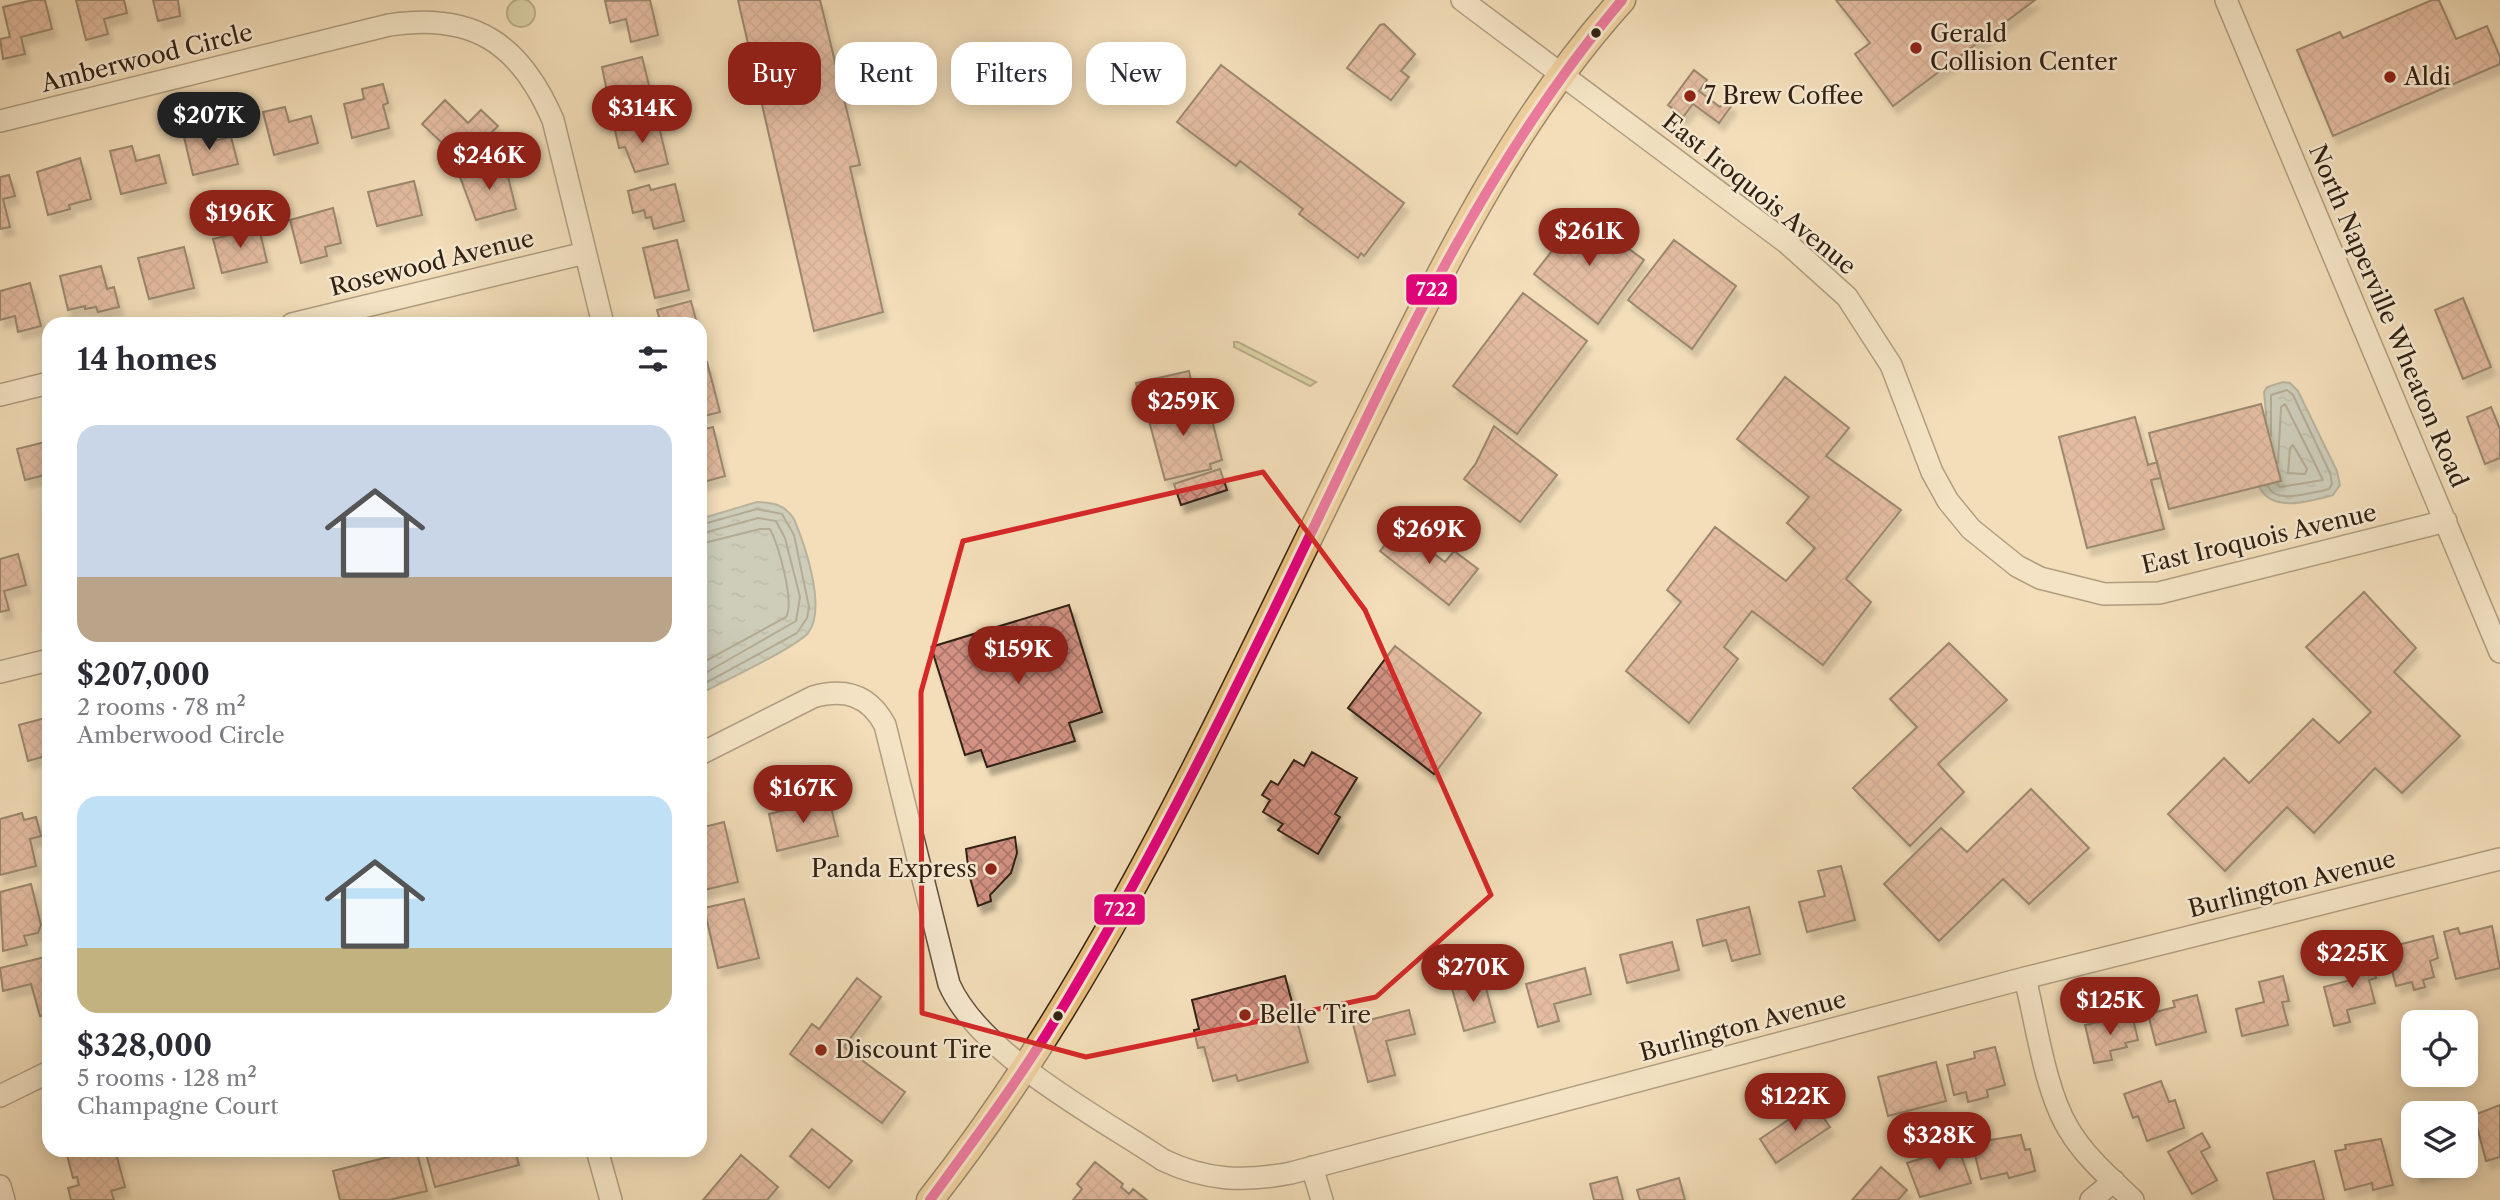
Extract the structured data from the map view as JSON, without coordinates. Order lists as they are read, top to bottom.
{
  "streets": {
    "street": [
      "Amberwood Circle",
      "East Iroquois Avenue",
      "Rosewood Avenue",
      "North Naperville Wheaton Road",
      "Burlington Avenue"
    ]
  },
  "crossings": [
    ["Amberwood Circle", "Rosewood Avenue"],
    ["East Iroquois Avenue", "North Naperville Wheaton Road"]
  ],
  "places": [
    "Gerald Collision Center",
    "Aldi",
    "7 Brew Coffee",
    "Panda Express",
    "Belle Tire",
    "Discount Tire"
  ],
  "lines": ["transit line 722"],
  "page": {
    "chip": [
      "Buy",
      "Rent",
      "Filters",
      "New"
    ],
    "price": [
      "$314K",
      "$207K",
      "$246K",
      "$196K",
      "$261K",
      "$259K",
      "$269K",
      "$159K",
      "$167K",
      "$225K",
      "$270K",
      "$125K",
      "$122K",
      "$328K"
    ],
    "heading": "14 homes",
    "list": [
      {
        "name": "$207,000",
        "note": "2 rooms · 78 m² · Amberwood Circle"
      },
      {
        "name": "$328,000",
        "note": "5 rooms · 128 m² · Champagne Court"
      }
    ]
  }
}
